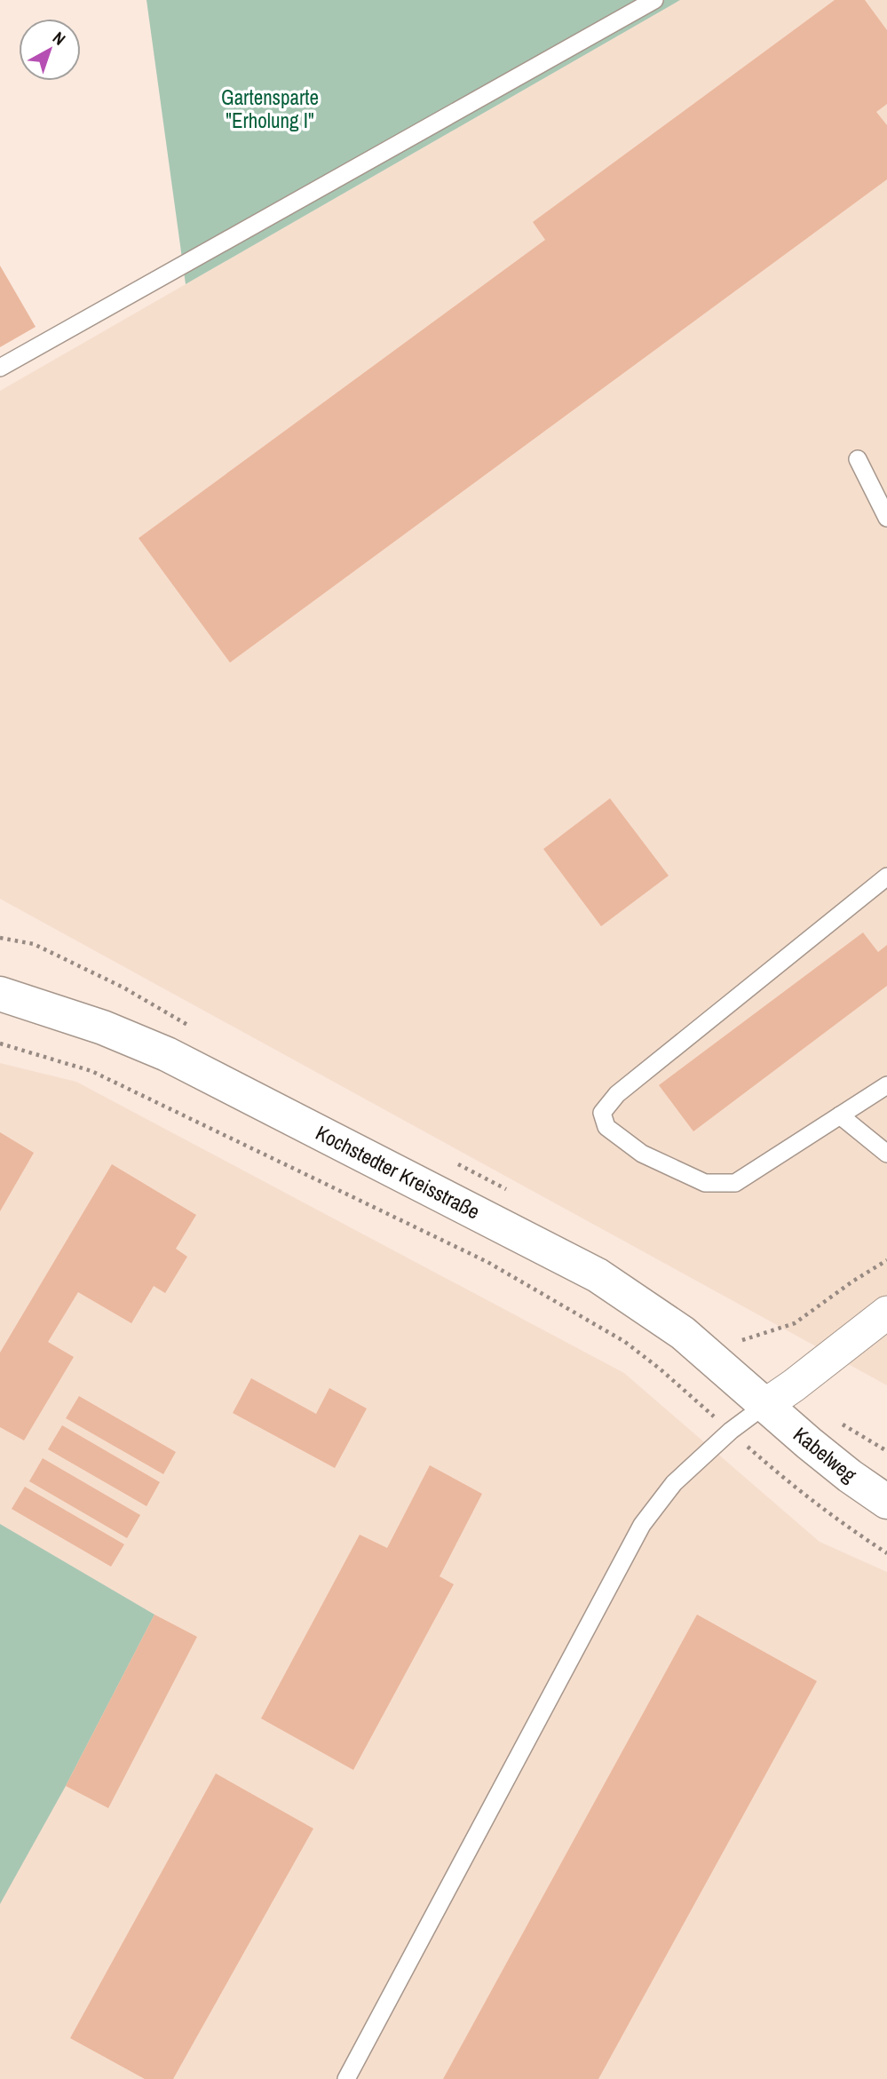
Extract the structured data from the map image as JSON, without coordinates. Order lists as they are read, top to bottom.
{
  "streets": {
    "street": ["Kochstedter Kreisstraße", "Kabelweg"]
  },
  "crossings": [
    ["Kochstedter Kreisstraße", "Kabelweg"]
  ],
  "parks": ["Gartensparte \"Erholung I\""],
  "north": "top right"
}
